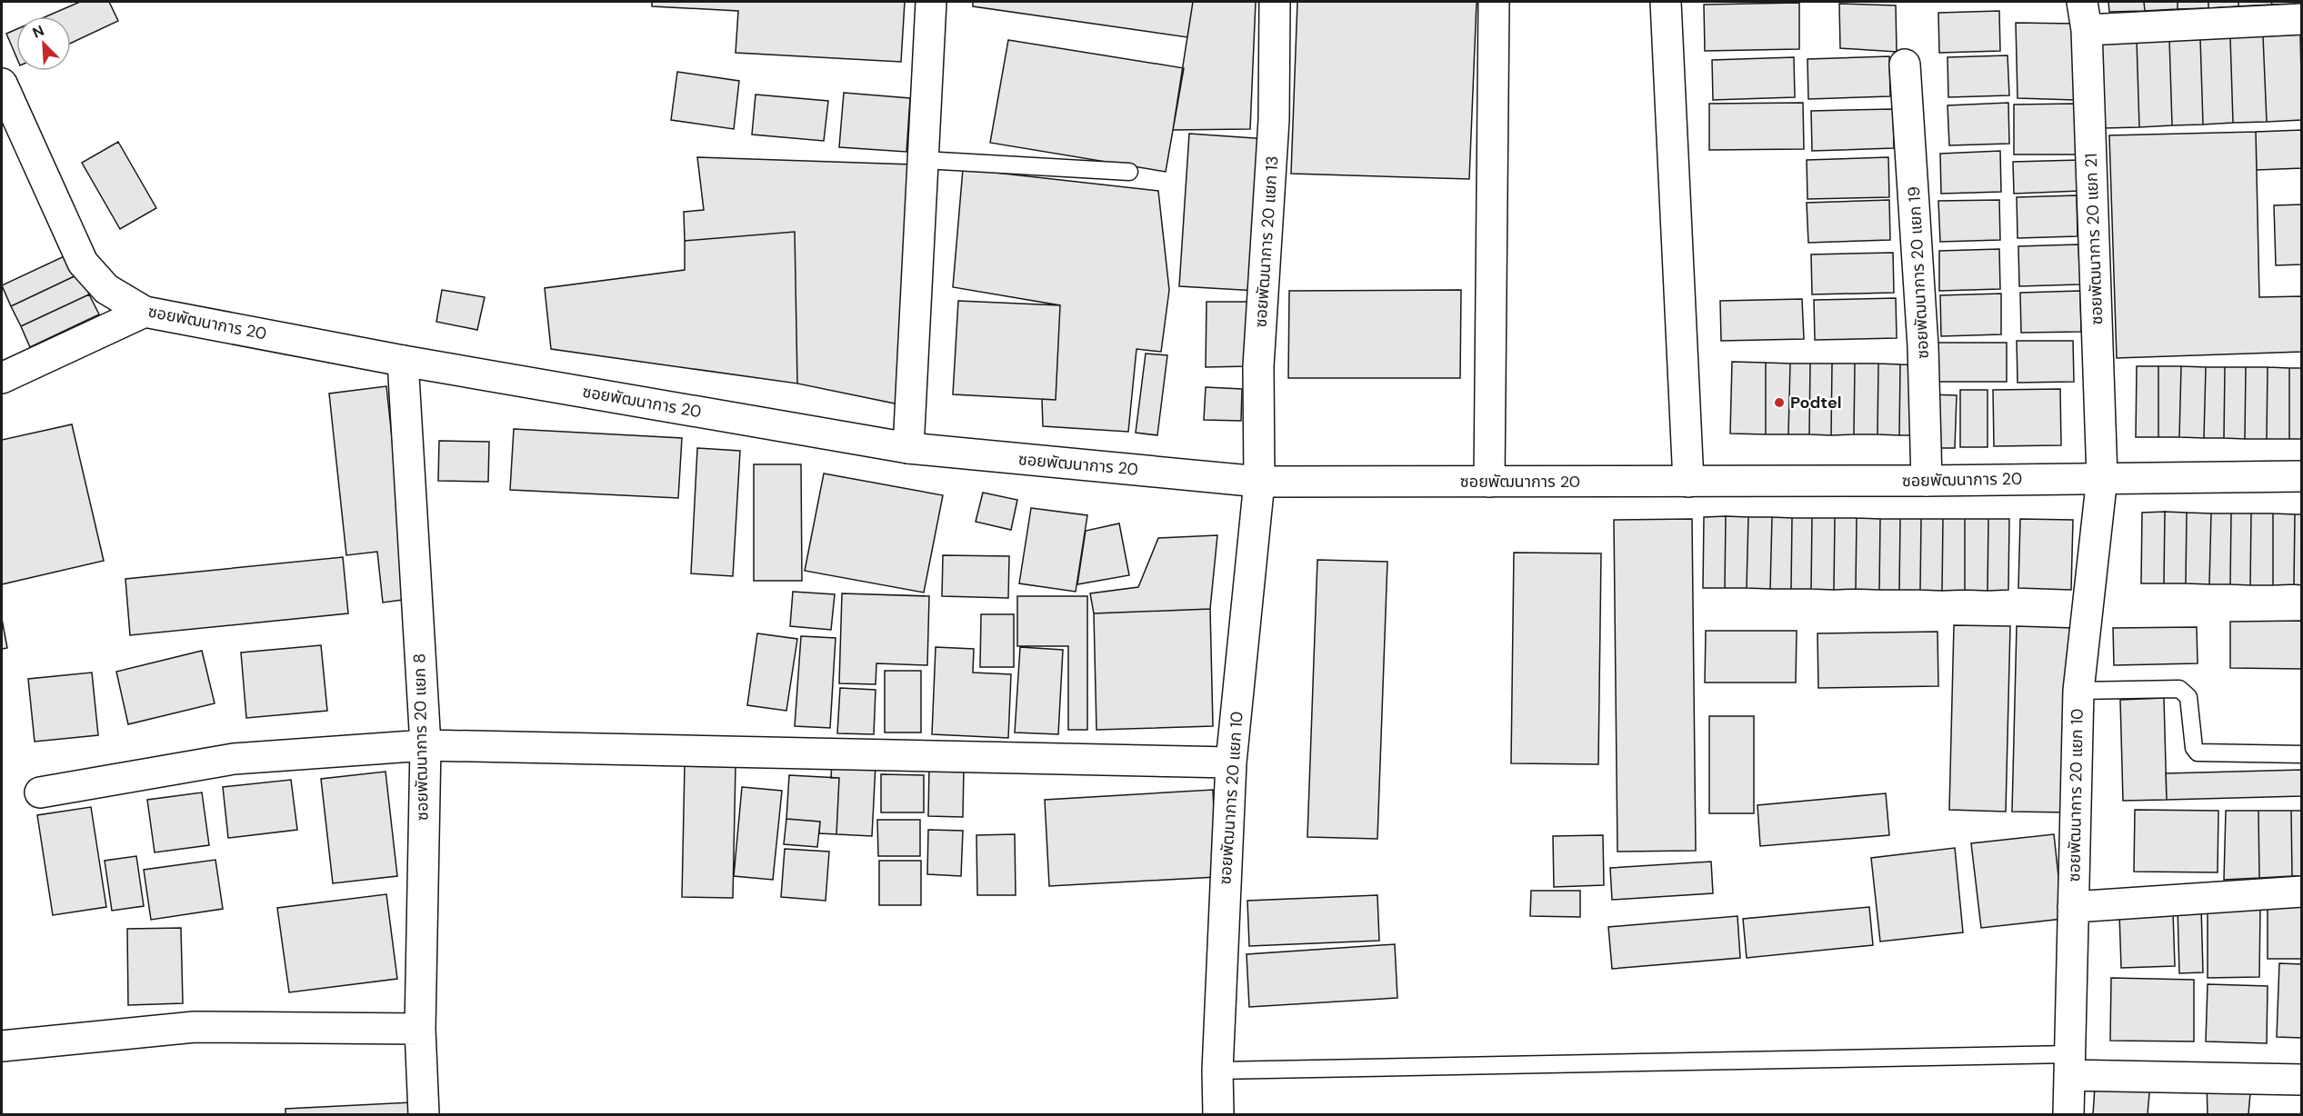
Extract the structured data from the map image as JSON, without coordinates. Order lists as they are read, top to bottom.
{
  "streets": {
    "street": [
      "ซอยพัฒนาการ 20 แยก 21",
      "ซอยพัฒนาการ 20 แยก 13",
      "ซอยพัฒนาการ 20 แยก 19",
      "ซอยพัฒนาการ 20",
      "ซอยพัฒนาการ 20 แยก 8",
      "ซอยพัฒนาการ 20 แยก 10"
    ]
  },
  "crossings": [
    ["ซอยพัฒนาการ 20 แยก 21", "ซอยพัฒนาการ 20"],
    ["ซอยพัฒนาการ 20 แยก 21", "ซอยพัฒนาการ 20 แยก 10"],
    ["ซอยพัฒนาการ 20 แยก 13", "ซอยพัฒนาการ 20"],
    ["ซอยพัฒนาการ 20 แยก 13", "ซอยพัฒนาการ 20 แยก 10"],
    ["ซอยพัฒนาการ 20 แยก 19", "ซอยพัฒนาการ 20"],
    ["ซอยพัฒนาการ 20", "ซอยพัฒนาการ 20 แยก 8"],
    ["ซอยพัฒนาการ 20", "ซอยพัฒนาการ 20 แยก 10"]
  ],
  "places": ["Podtel"],
  "north": "top left"
}
